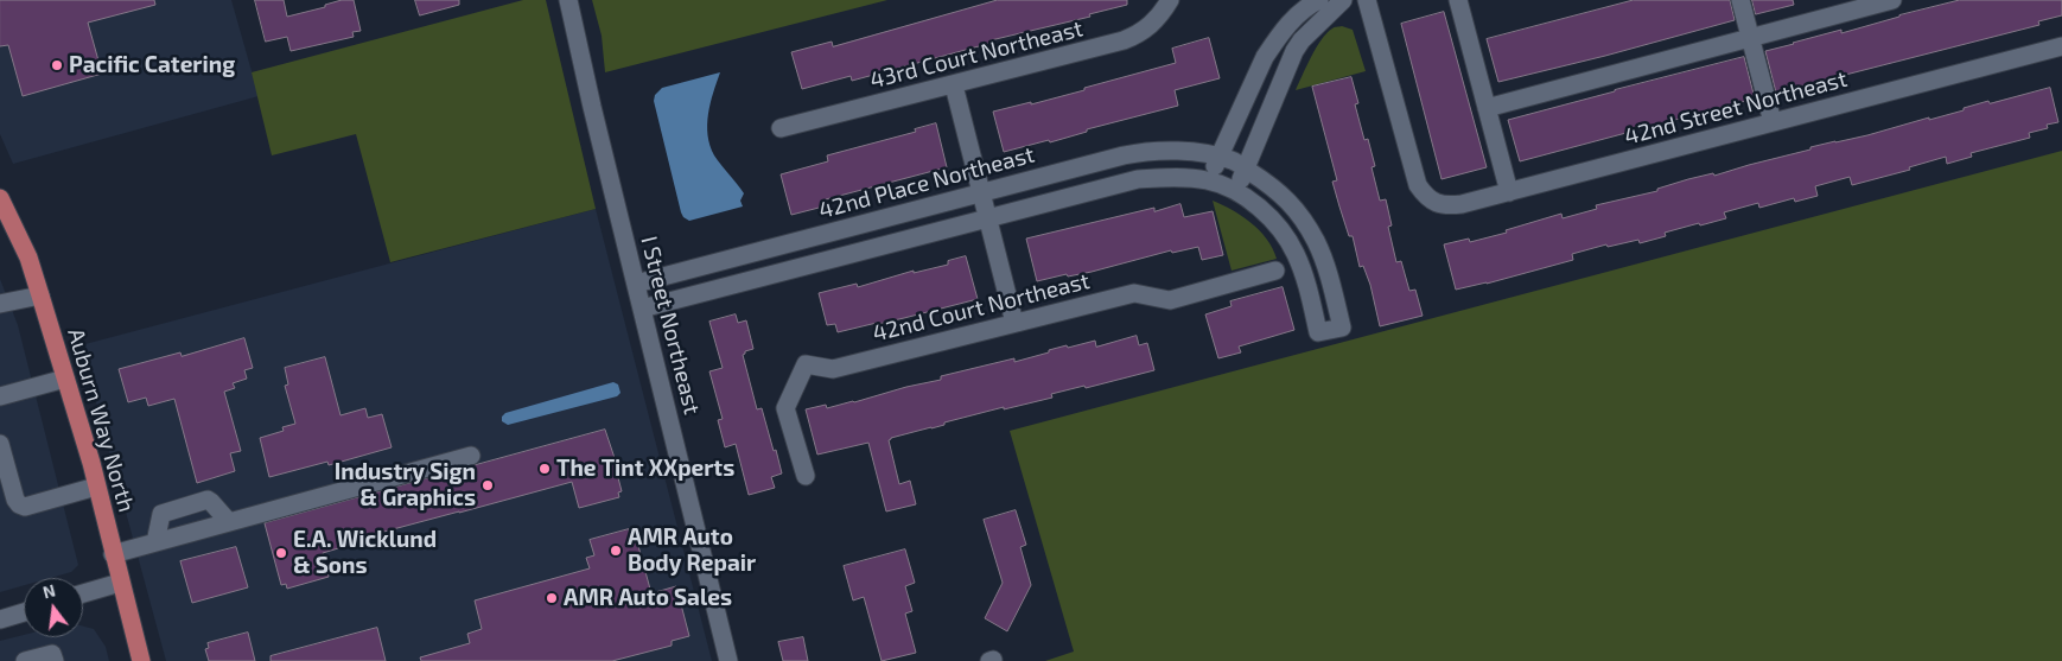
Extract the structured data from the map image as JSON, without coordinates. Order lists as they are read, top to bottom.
{
  "streets": {
    "main road": ["Auburn Way North"],
    "street": [
      "43rd Court Northeast",
      "42nd Street Northeast",
      "42nd Place Northeast",
      "42nd Court Northeast",
      "I Street Northeast"
    ]
  },
  "crossings": [
    ["42nd Place Northeast", "I Street Northeast"]
  ],
  "places": [
    "Pacific Catering",
    "The Tint XXperts",
    "Industry Sign & Graphics",
    "AMR Auto Body Repair",
    "E.A. Wicklund & Sons",
    "AMR Auto Sales"
  ],
  "north": "top"
}
